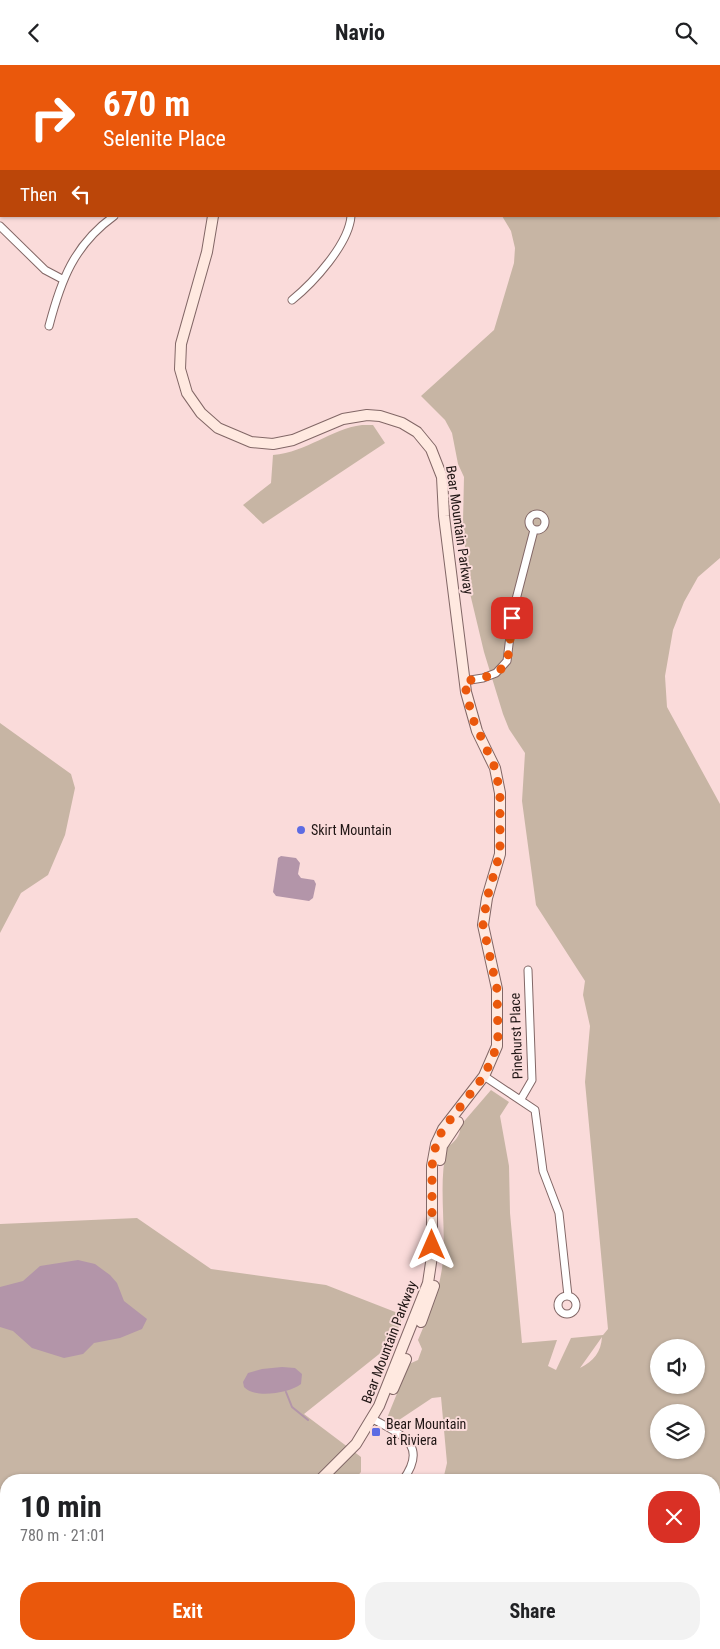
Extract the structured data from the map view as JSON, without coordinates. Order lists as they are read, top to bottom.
{
  "streets": {
    "street": ["Bear Mountain Parkway", "Pinehurst Place"]
  },
  "places": {
    "other": ["Skirt Mountain"],
    "transit": ["Bear Mountain at Riviera"]
  },
  "page": {
    "header": "Navio",
    "turn": ["670 m", "Selenite Place"],
    "then": "Then",
    "heading": ["10 min", "780 m · 21:01"],
    "buttons": ["Exit", "Share"]
  }
}
